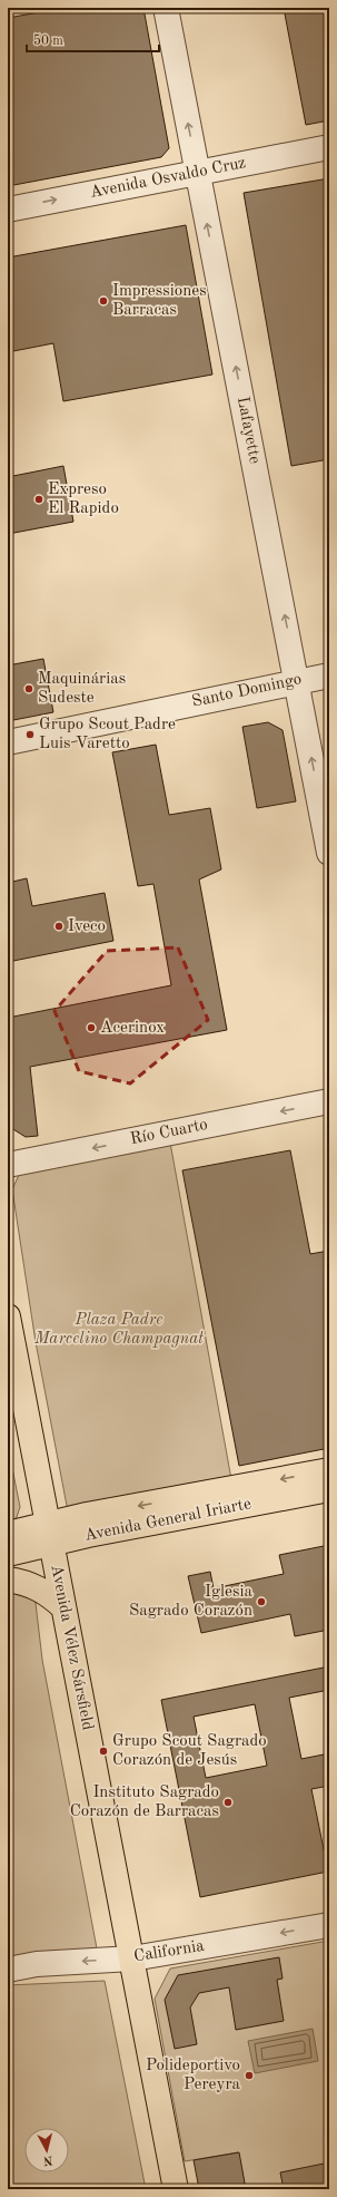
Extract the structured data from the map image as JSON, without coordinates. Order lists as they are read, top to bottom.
{
  "streets": {
    "main road": ["Avenida General Iriarte", "Avenida Vélez Sársfield"],
    "street": [
      "Avenida Osvaldo Cruz",
      "Lafayette",
      "Santo Domingo",
      "Río Cuarto",
      "California"
    ]
  },
  "crossings": [
    ["Avenida Osvaldo Cruz", "Lafayette"],
    ["Lafayette", "Santo Domingo"],
    ["Avenida General Iriarte", "Avenida Vélez Sársfield"],
    ["Avenida Vélez Sársfield", "California"]
  ],
  "one_way": [
    "Avenida Osvaldo Cruz",
    "Lafayette",
    "Río Cuarto",
    "California"
  ],
  "parks": ["Plaza Padre Marcelino Champagnat"],
  "places": [
    "Impressiones Barracas",
    "Expreso El Rapido",
    "Maquinárias Sudeste",
    "Grupo Scout Padre Luis Varetto",
    "Iveco",
    "Acerinox",
    "Iglesia Sagrado Corazón",
    "Grupo Scout Sagrado Corazón de Jesús",
    "Instituto Sagrado Corazón de Barracas",
    "Polideportivo Pereyra"
  ],
  "scale_bar": "50 m",
  "north": "bottom"
}
